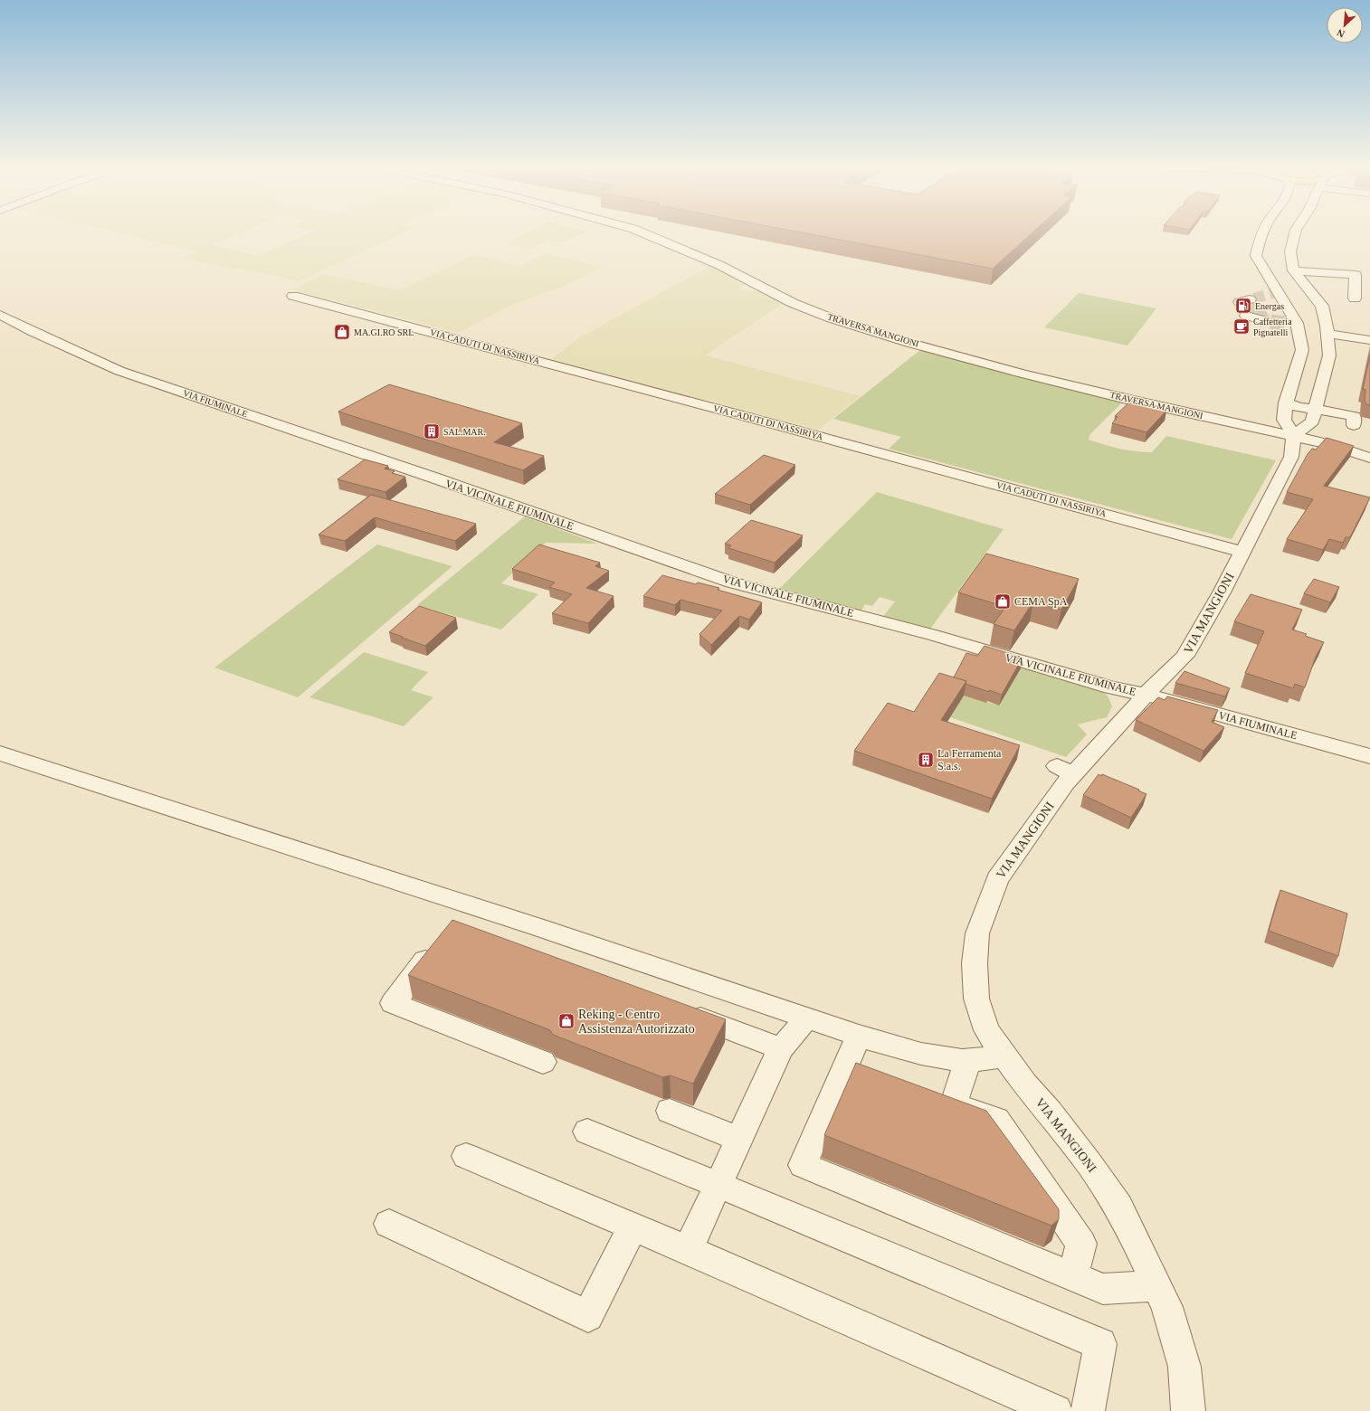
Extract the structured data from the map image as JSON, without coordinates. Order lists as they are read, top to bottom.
{
  "streets": {
    "street": [
      "TRAVERSA MANGIONI",
      "VIA CADUTI DI NASSIRIYA",
      "VIA FIUMINALE",
      "VIA VICINALE FIUMINALE",
      "VIA MANGIONI"
    ]
  },
  "crossings": [
    ["TRAVERSA MANGIONI", "VIA MANGIONI"],
    ["VIA CADUTI DI NASSIRIYA", "VIA MANGIONI"],
    ["VIA FIUMINALE", "VIA VICINALE FIUMINALE"],
    ["VIA FIUMINALE", "VIA MANGIONI"],
    ["VIA VICINALE FIUMINALE", "VIA MANGIONI"]
  ],
  "places": {
    "fuel station": ["Energas"],
    "cafe": ["Caffetteria Pignatelli"],
    "shop": ["MA.GI.RO SRL", "CEMA SpA", "Reking - Centro Assistenza Autorizzato"],
    "building": ["SAL.MAR.", "La Ferramenta S.a.s."]
  },
  "north": "bottom left"
}
